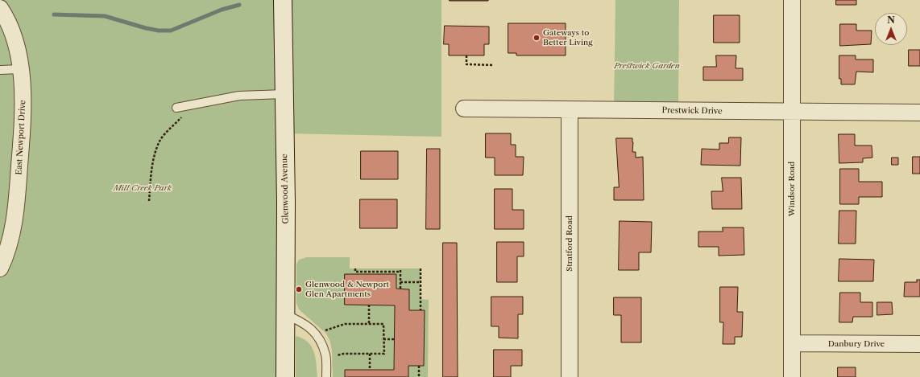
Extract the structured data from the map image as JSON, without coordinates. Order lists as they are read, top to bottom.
{
  "streets": {
    "street": [
      "Prestwick Drive",
      "East Newport Drive",
      "Glenwood Avenue",
      "Windsor Road",
      "Stratford Road",
      "Danbury Drive"
    ]
  },
  "crossings": [
    ["Prestwick Drive", "Windsor Road"],
    ["Prestwick Drive", "Stratford Road"],
    ["Windsor Road", "Danbury Drive"]
  ],
  "parks": ["Prestwick Garden", "Mill Creek Park"],
  "places": ["Gateways to Better Living", "Glenwood & Newport Glen Apartments"],
  "north": "top"
}
